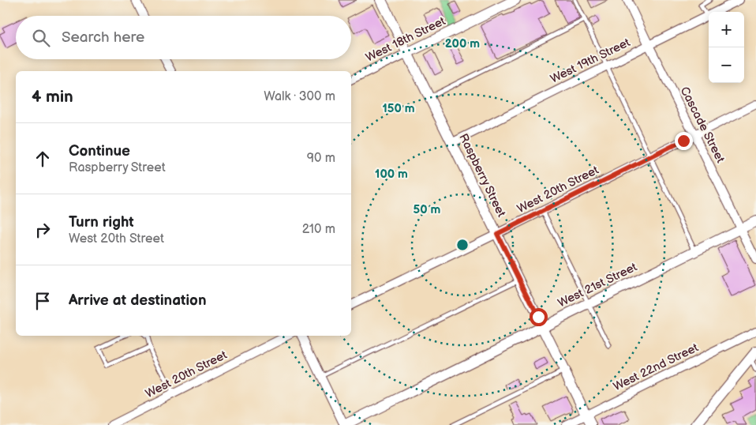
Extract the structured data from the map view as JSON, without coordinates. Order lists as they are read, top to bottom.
{
  "streets": {
    "street": [
      "West 18th Street",
      "West 19th Street",
      "Cascade Street",
      "Raspberry Street",
      "West 20th Street",
      "West 21st Street",
      "West 22nd Street"
    ]
  },
  "crossings": [
    ["West 18th Street", "Raspberry Street"],
    ["West 19th Street", "Cascade Street"],
    ["West 19th Street", "Raspberry Street"],
    ["Cascade Street", "West 20th Street"],
    ["Cascade Street", "West 21st Street"],
    ["Raspberry Street", "West 20th Street"],
    ["Raspberry Street", "West 21st Street"],
    ["Raspberry Street", "West 22nd Street"]
  ],
  "page": {
    "map_buttons": ["+", "−"],
    "search": "Search here",
    "heading": ["4 min", "Walk · 300 m"],
    "list": [
      ["Continue", "Raspberry Street", "90 m"],
      ["Turn right", "West 20th Street", "210 m"],
      "Arrive at destination"
    ]
  },
  "rings": [
    "200 m",
    "150 m",
    "100 m",
    "50 m"
  ]
}
